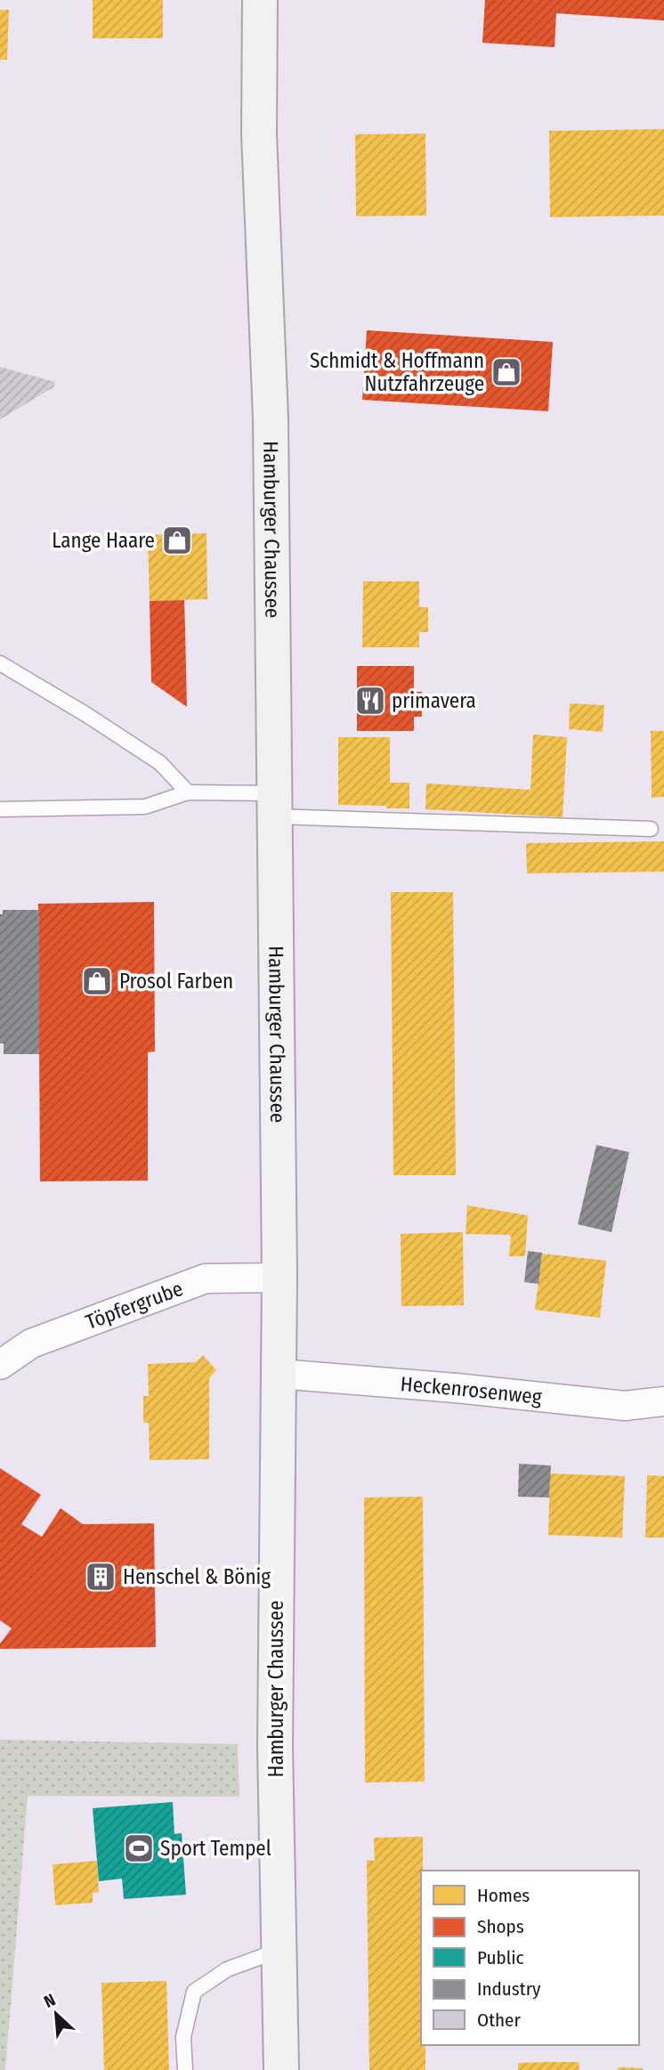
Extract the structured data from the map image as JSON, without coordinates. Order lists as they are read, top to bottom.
{
  "streets": {
    "main road": ["Hamburger Chaussee"],
    "street": ["Töpfergrube", "Heckenrosenweg"]
  },
  "crossings": [
    ["Hamburger Chaussee", "Töpfergrube"],
    ["Hamburger Chaussee", "Heckenrosenweg"]
  ],
  "places": {
    "shop": ["Schmidt & Hoffmann Nutzfahrzeuge", "Lange Haare", "Prosol Farben"],
    "restaurant": ["primavera"],
    "building": ["Henschel & Bönig"],
    "sports": ["Sport Tempel"]
  },
  "legend": [
    "Homes",
    "Shops",
    "Public",
    "Industry",
    "Other"
  ],
  "north": "top left"
}
